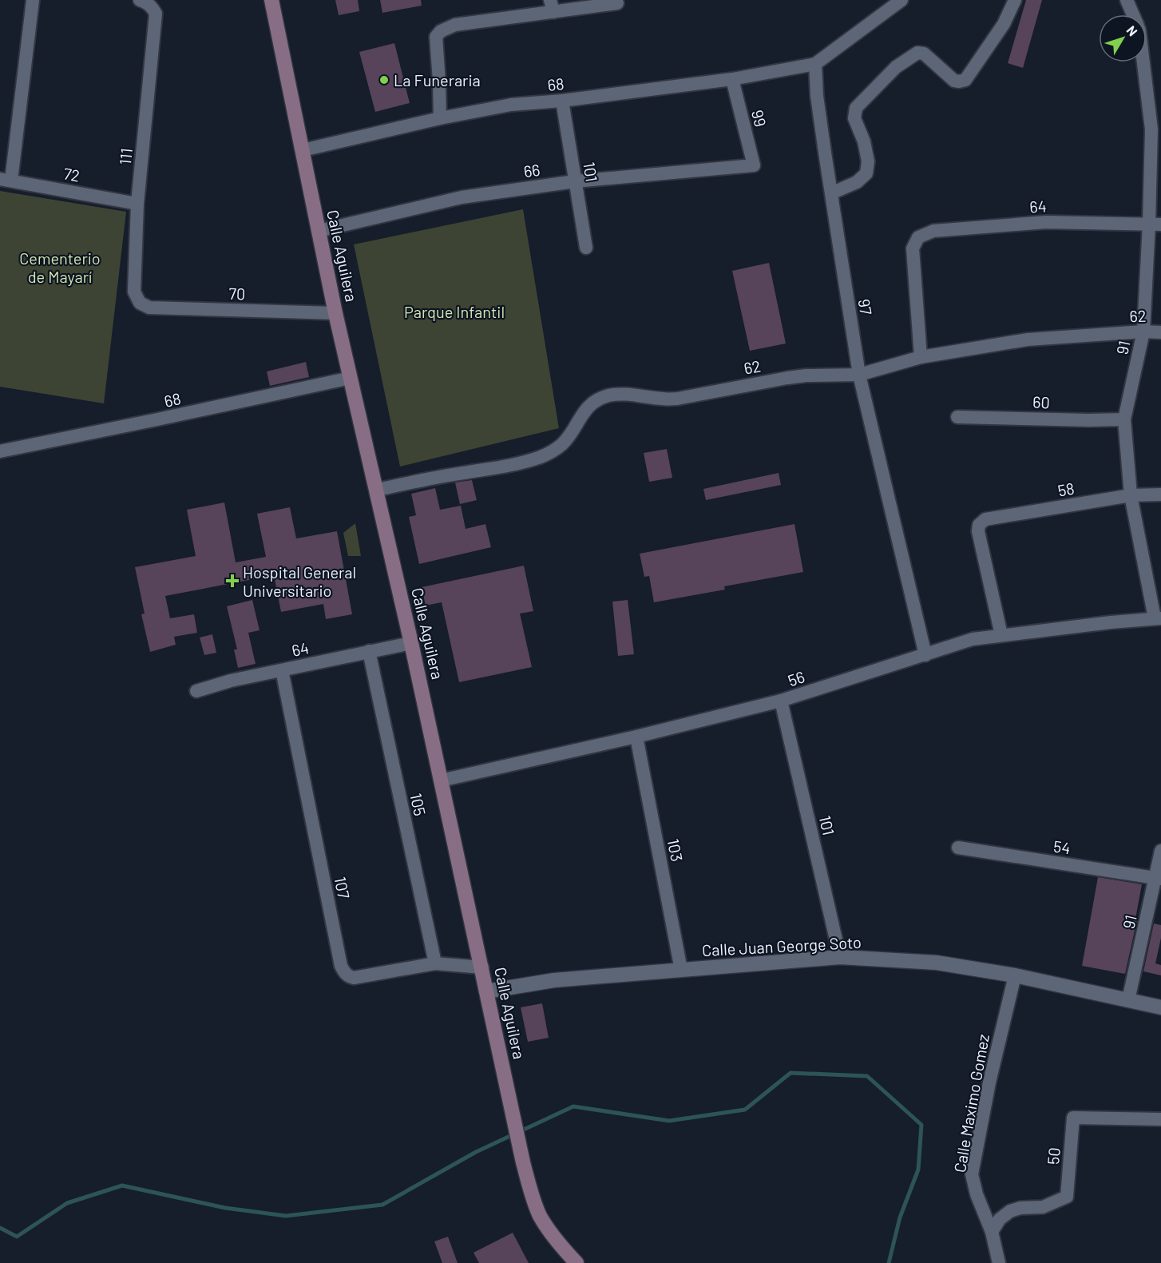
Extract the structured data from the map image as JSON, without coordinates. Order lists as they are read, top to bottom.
{
  "streets": {
    "main road": ["Calle Aguilera"],
    "street": [
      "68",
      "99",
      "111",
      "66",
      "101",
      "72",
      "64",
      "70",
      "97",
      "62",
      "91",
      "60",
      "58",
      "56",
      "105",
      "54",
      "103",
      "107",
      "Calle Juan George Soto",
      "Calle Maximo Gomez",
      "50"
    ]
  },
  "crossings": [
    ["68", "99"],
    ["68", "101"],
    ["68", "Calle Aguilera"],
    ["68", "97"],
    ["99", "66"],
    ["111", "72"],
    ["111", "70"],
    ["66", "101"],
    ["66", "Calle Aguilera"],
    ["101", "56"],
    ["101", "Calle Juan George Soto"],
    ["64", "Calle Aguilera"],
    ["64", "62"],
    ["64", "91"],
    ["64", "105"],
    ["64", "107"],
    ["Calle Aguilera", "70"],
    ["Calle Aguilera", "62"],
    ["Calle Aguilera", "56"],
    ["Calle Aguilera", "107"],
    ["Calle Aguilera", "Calle Juan George Soto"],
    ["97", "62"],
    ["97", "56"],
    ["62", "91"],
    ["91", "60"],
    ["91", "58"],
    ["91", "56"],
    ["91", "54"],
    ["91", "Calle Juan George Soto"],
    ["58", "56"],
    ["56", "103"],
    ["105", "107"],
    ["103", "Calle Juan George Soto"],
    ["Calle Juan George Soto", "Calle Maximo Gomez"],
    ["Calle Maximo Gomez", "50"]
  ],
  "parks": ["Cementerio de Mayarí", "Parque Infantil"],
  "places": {
    "other": ["La Funeraria"],
    "health": ["Hospital General Universitario"]
  },
  "north": "top right"
}
